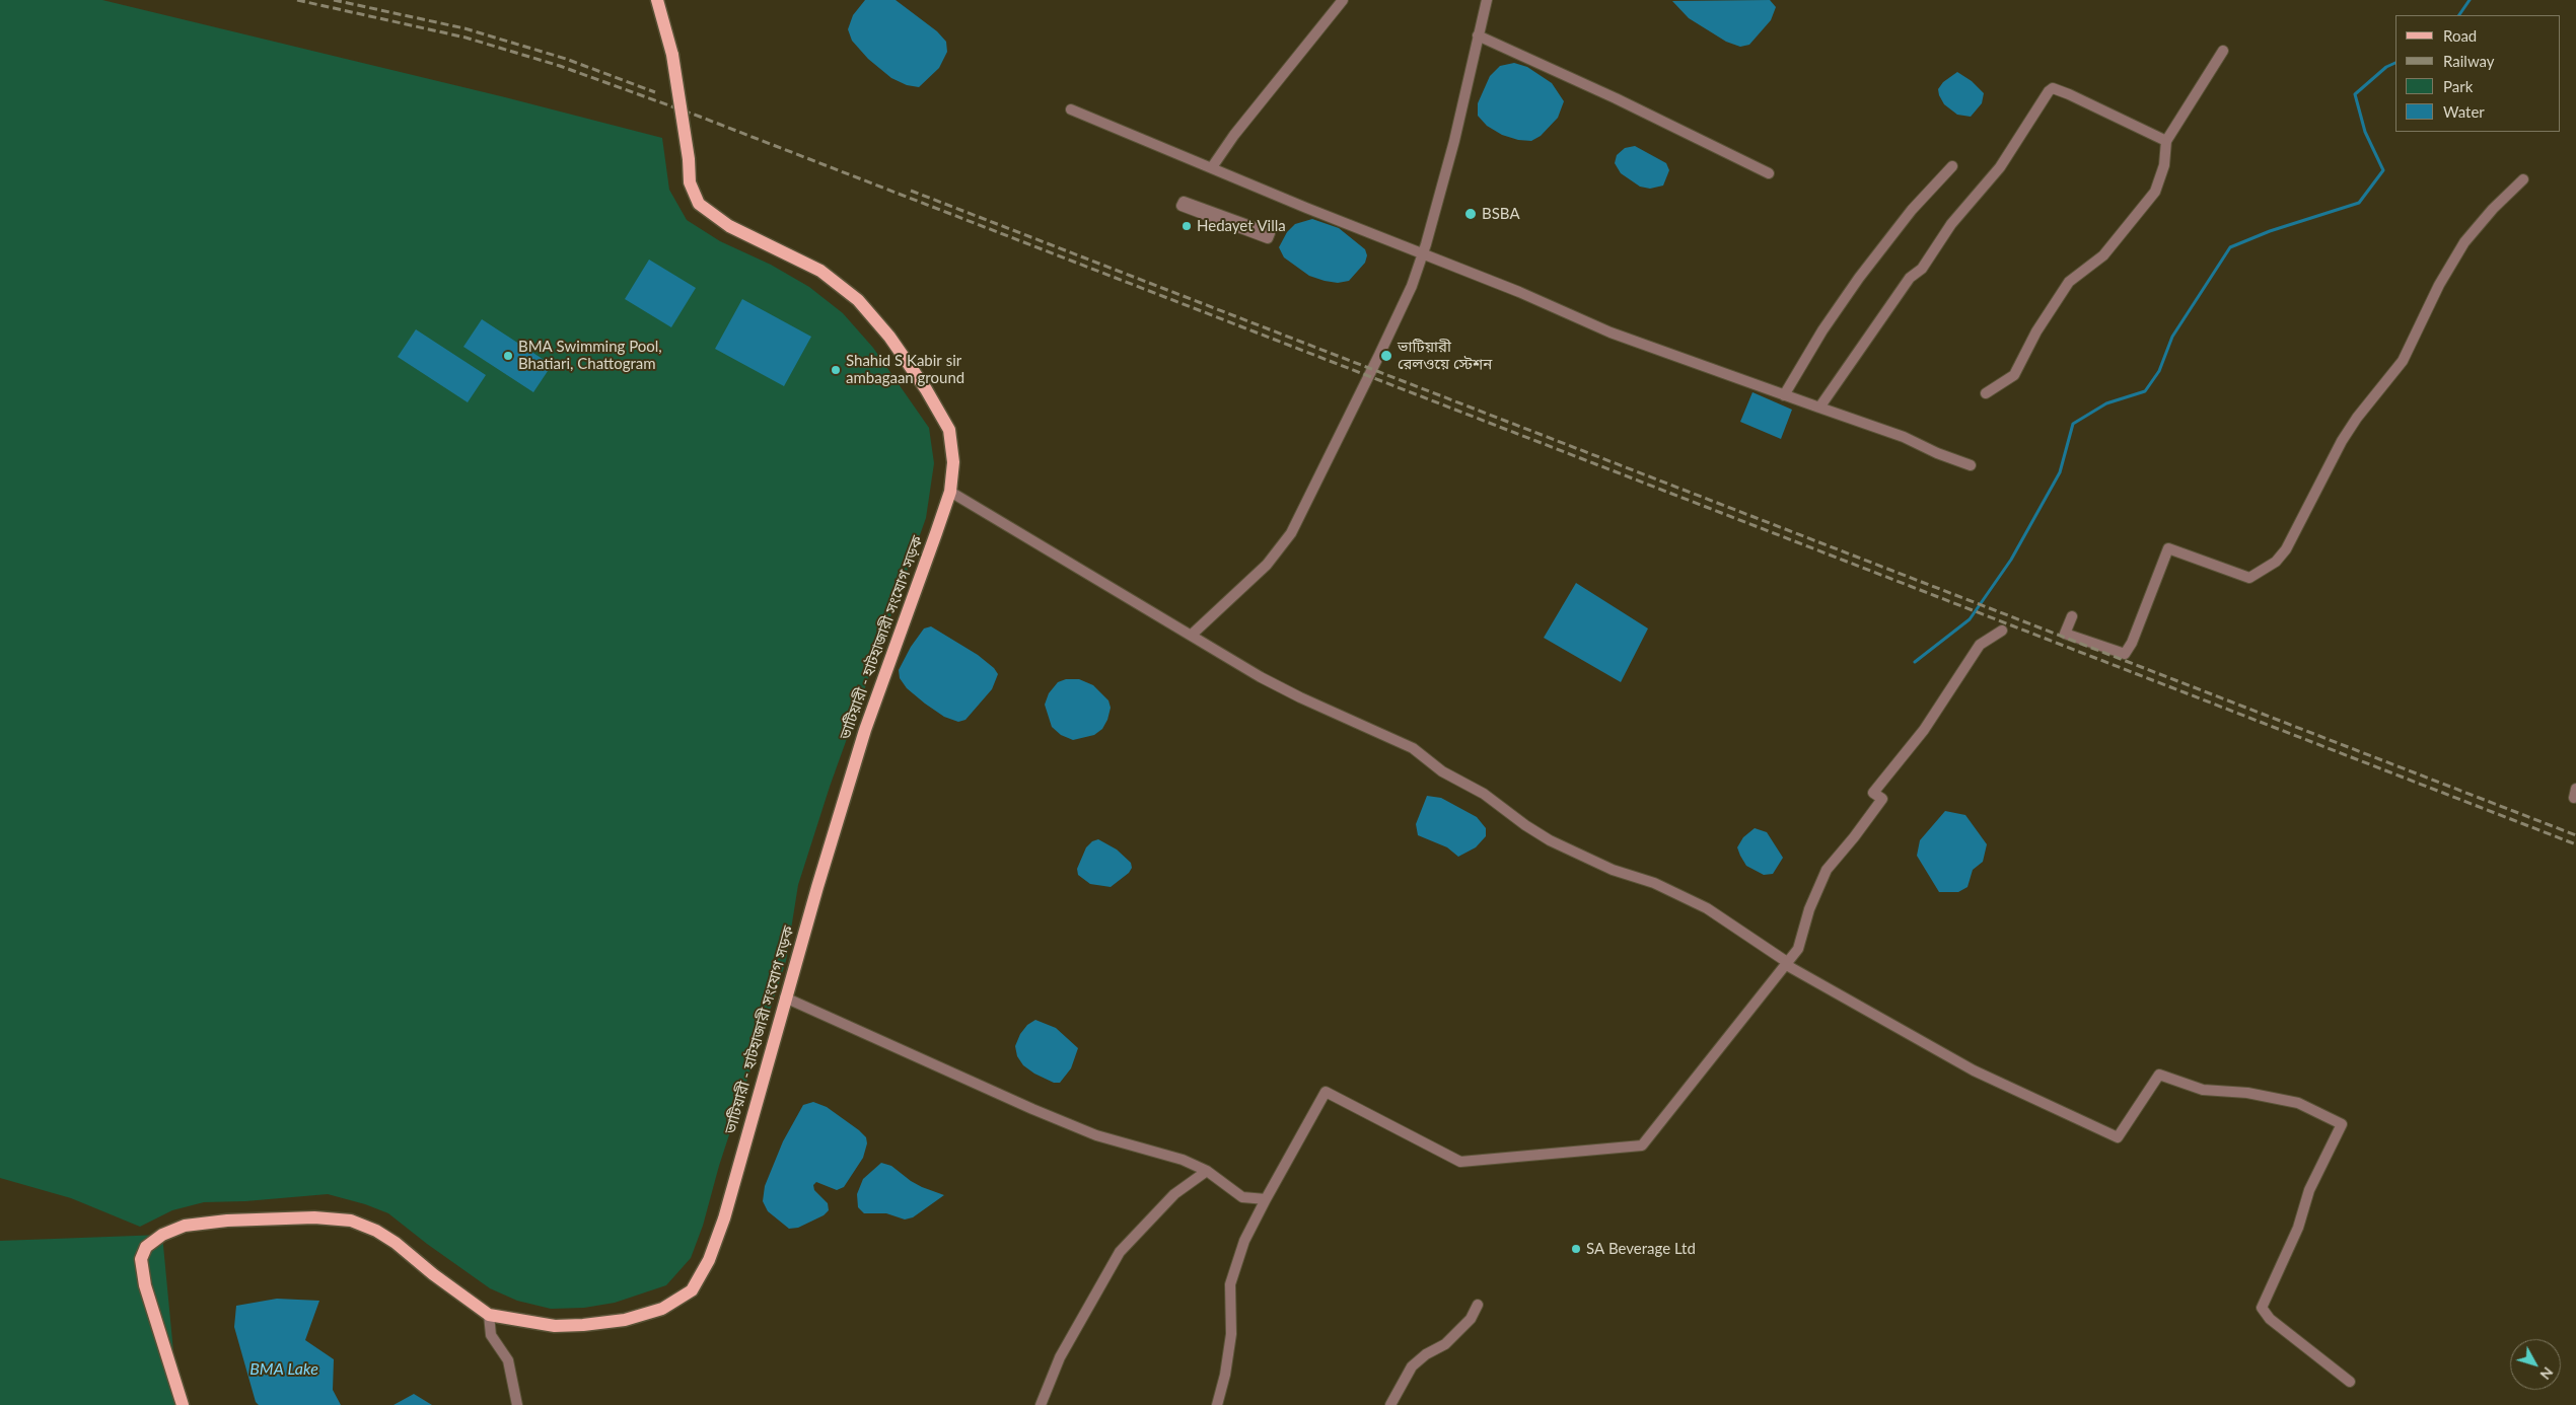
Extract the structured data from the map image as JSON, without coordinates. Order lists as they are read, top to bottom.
{
  "streets": {
    "main road": ["ভাটিয়ারী - হাটহাজারী সংযোগ সড়ক"]
  },
  "water": ["BMA Lake"],
  "places": [
    "BSBA",
    "Hedayet Villa",
    "BMA Swimming Pool, Bhatiari, Chattogram",
    "ভাটিয়ারী রেলওয়ে স্টেশন",
    "Shahid S Kabir sir ambagaan ground",
    "SA Beverage Ltd"
  ],
  "legend": [
    "Road",
    "Railway",
    "Park",
    "Water"
  ],
  "north": "bottom right"
}
